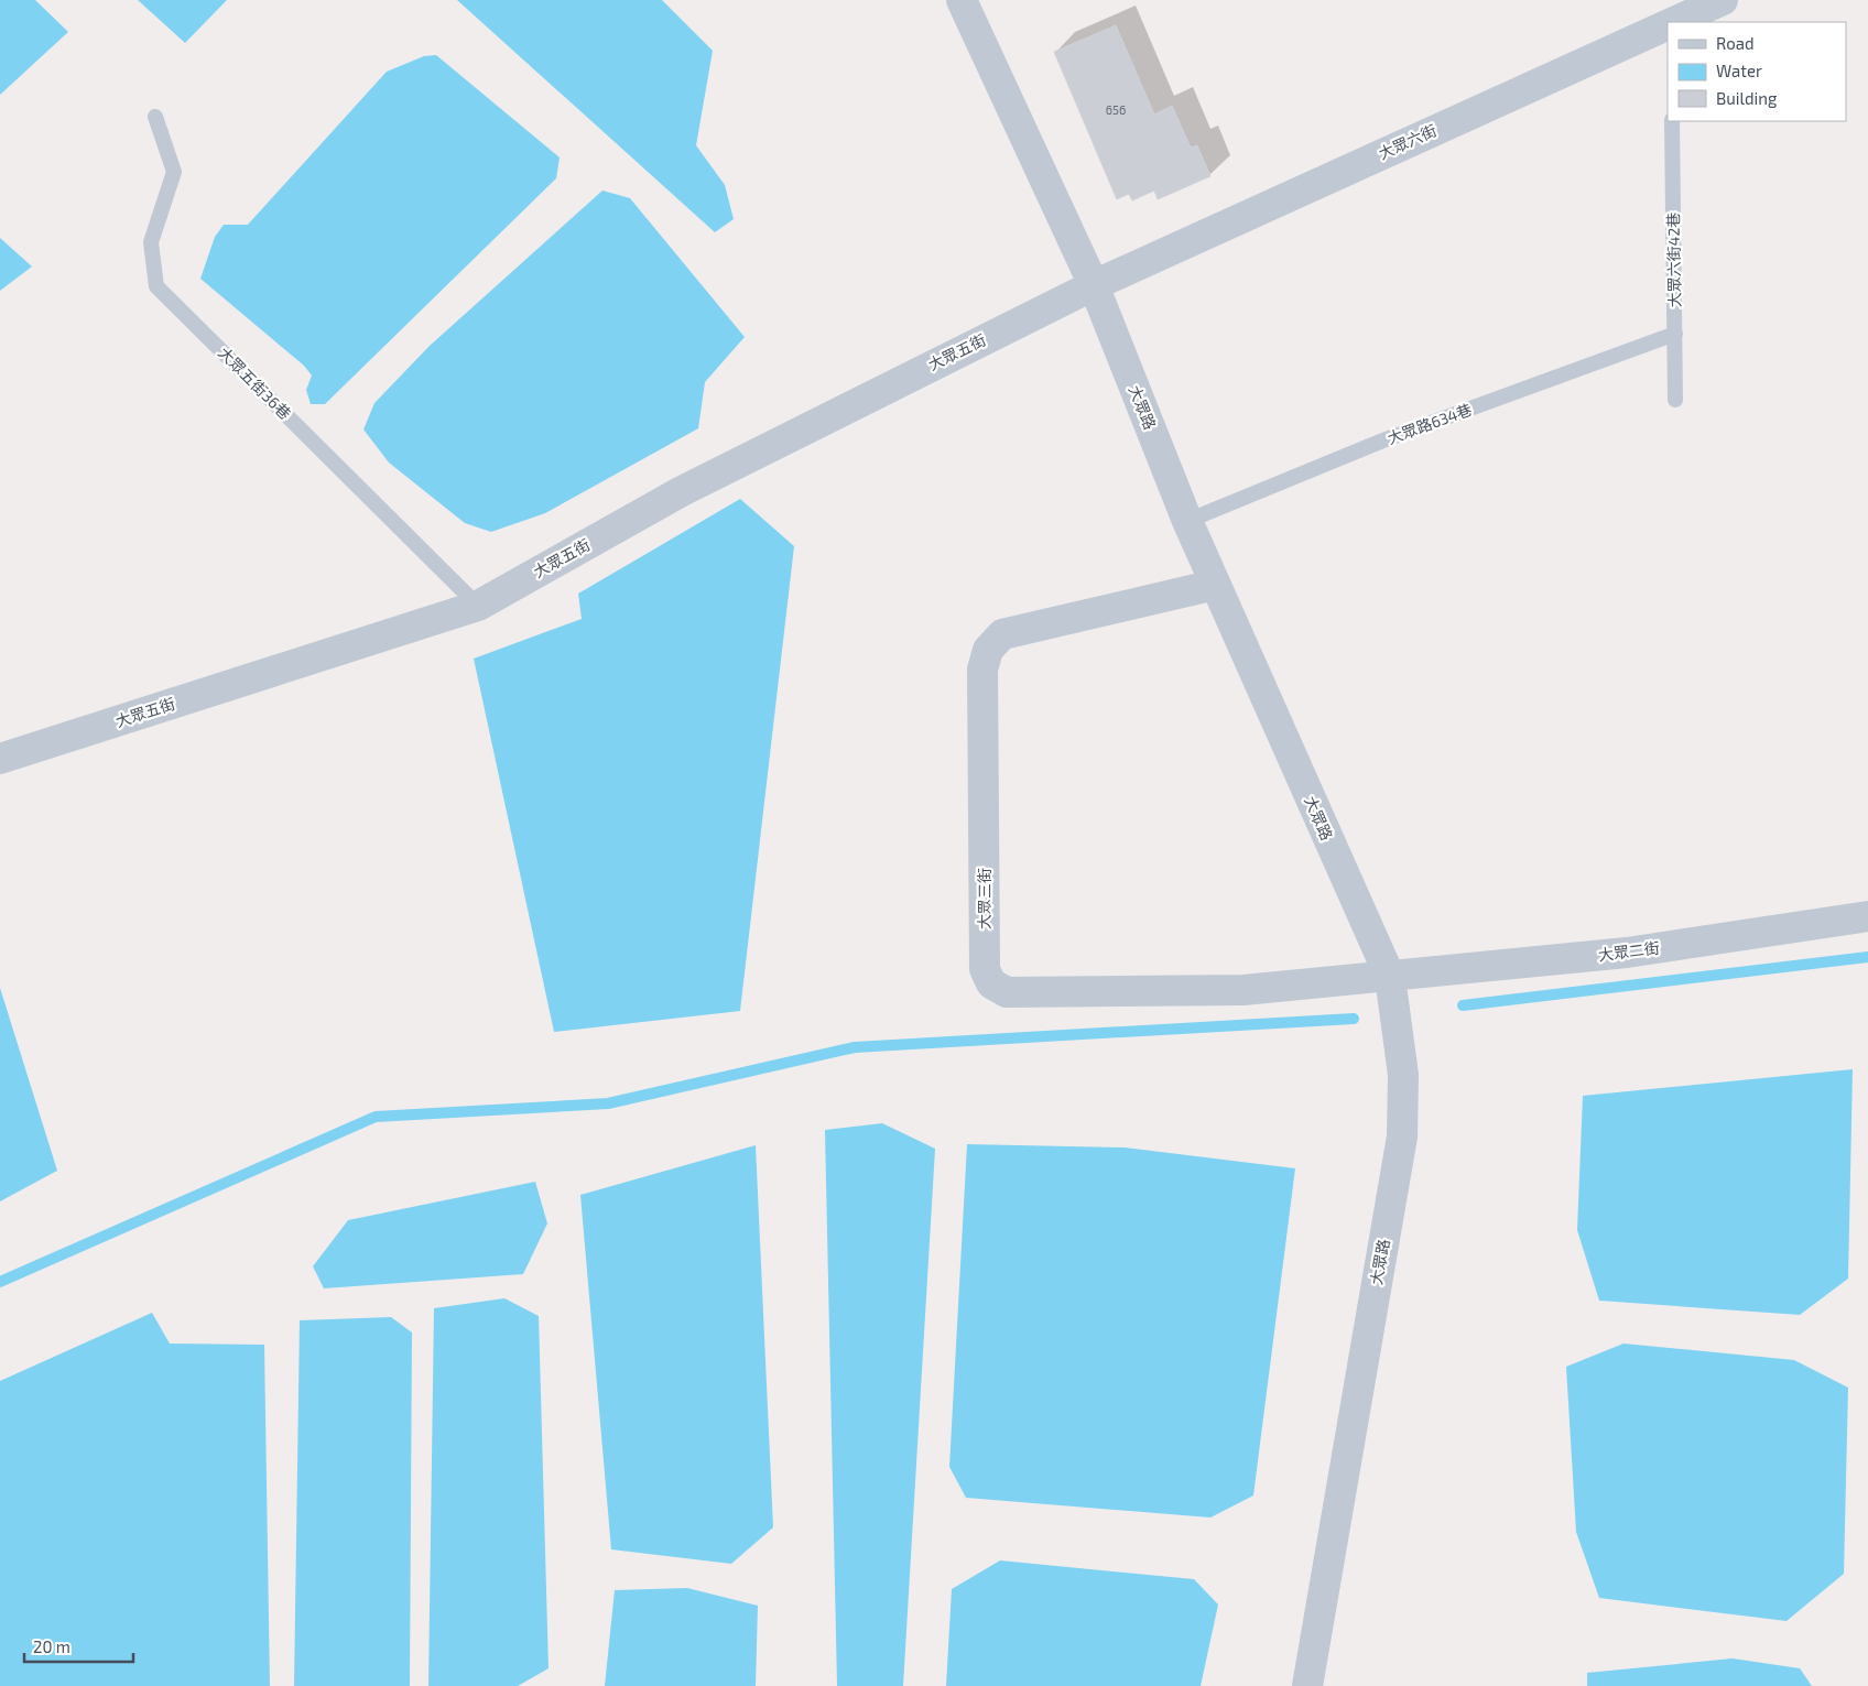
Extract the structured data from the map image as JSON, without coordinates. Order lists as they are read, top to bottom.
{
  "streets": {
    "street": [
      "大眾六街",
      "大眾五街",
      "大眾路",
      "大眾三街",
      "大眾二街"
    ],
    "lane": ["大眾六街42巷", "大眾五街36巷", "大眾路634巷"]
  },
  "crossings": [
    ["大眾六街", "大眾五街"],
    ["大眾六街", "大眾路"],
    ["大眾六街42巷", "大眾路634巷"],
    ["大眾五街", "大眾五街36巷"],
    ["大眾五街", "大眾路"],
    ["大眾路", "大眾路634巷"],
    ["大眾路", "大眾三街"],
    ["大眾路", "大眾二街"],
    ["大眾三街", "大眾二街"]
  ],
  "house_numbers": ["656"],
  "legend": ["Road", "Water", "Building"],
  "scale_bar": "20 m"
}
